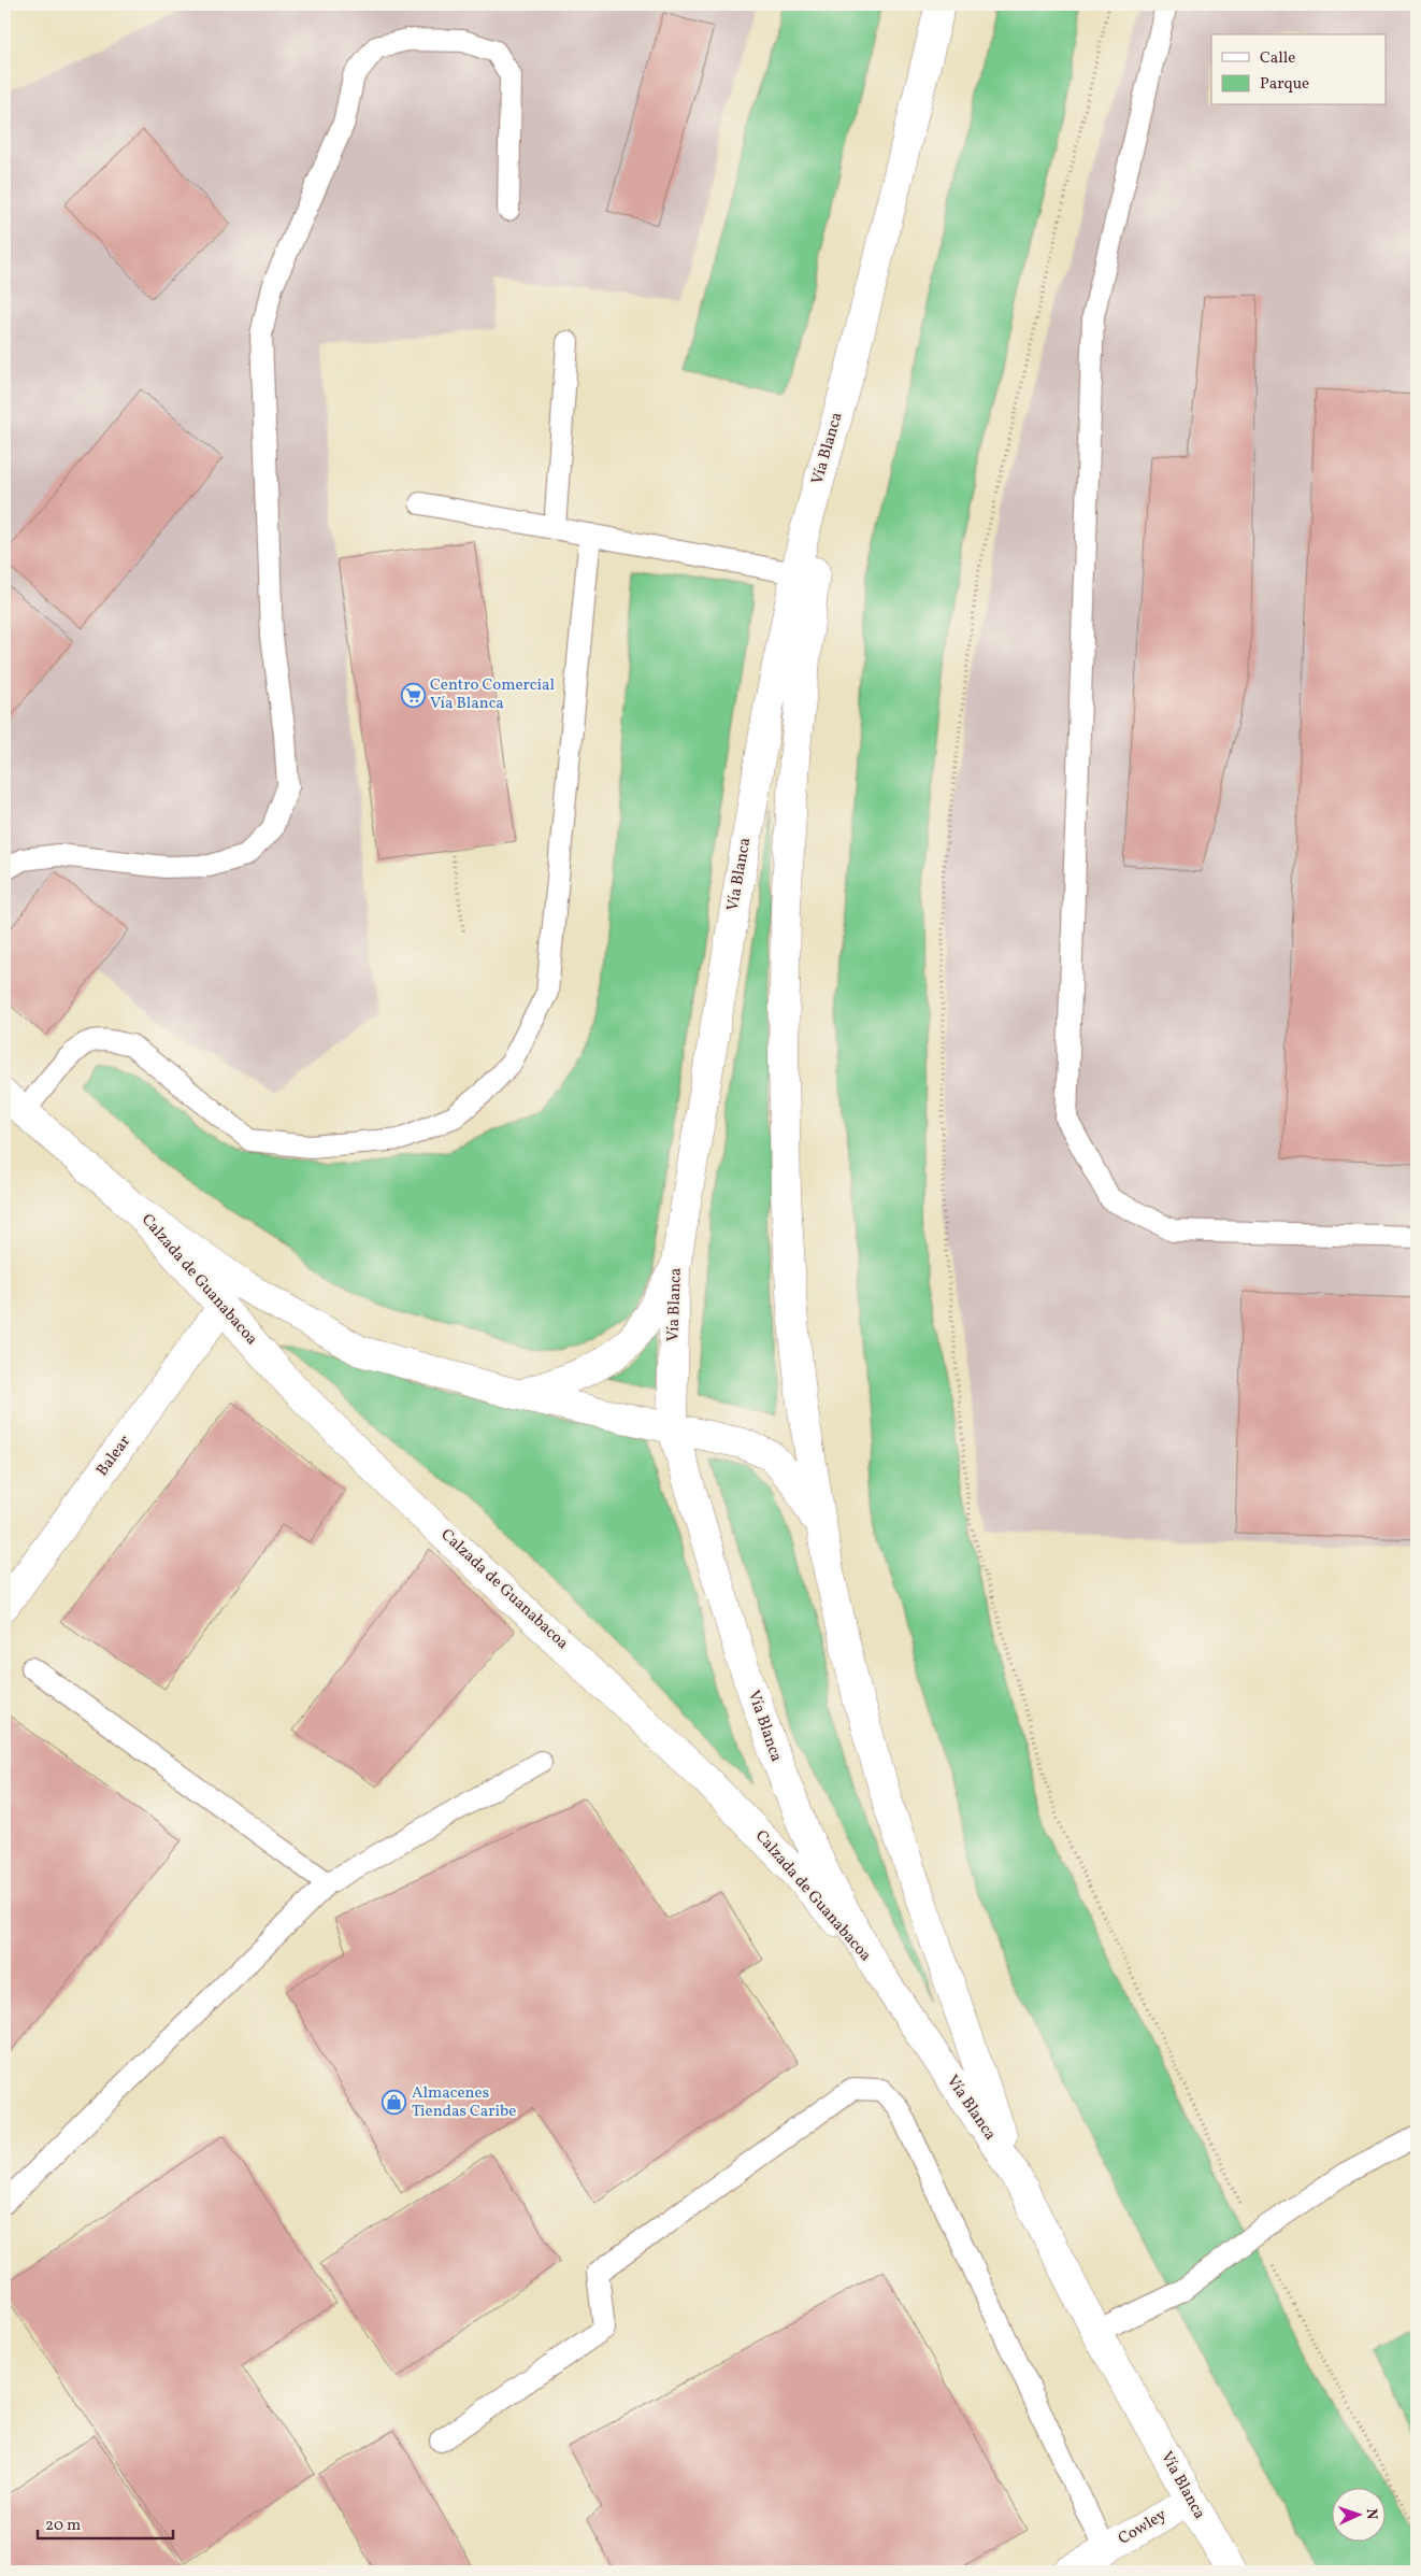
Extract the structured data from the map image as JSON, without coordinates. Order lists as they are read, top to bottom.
{
  "streets": {
    "main road": [
      "Vía Blanca",
      "Calzada de Guanabacoa",
      "Balear",
      "Cowley"
    ]
  },
  "crossings": [
    ["Vía Blanca", "Calzada de Guanabacoa"],
    ["Vía Blanca", "Cowley"],
    ["Calzada de Guanabacoa", "Balear"]
  ],
  "places": {
    "supermarket": ["Centro Comercial Vía Blanca"],
    "shop": ["Almacenes Tiendas Caribe"]
  },
  "legend": ["Calle", "Parque"],
  "scale_bar": "20 m",
  "north": "right"
}
